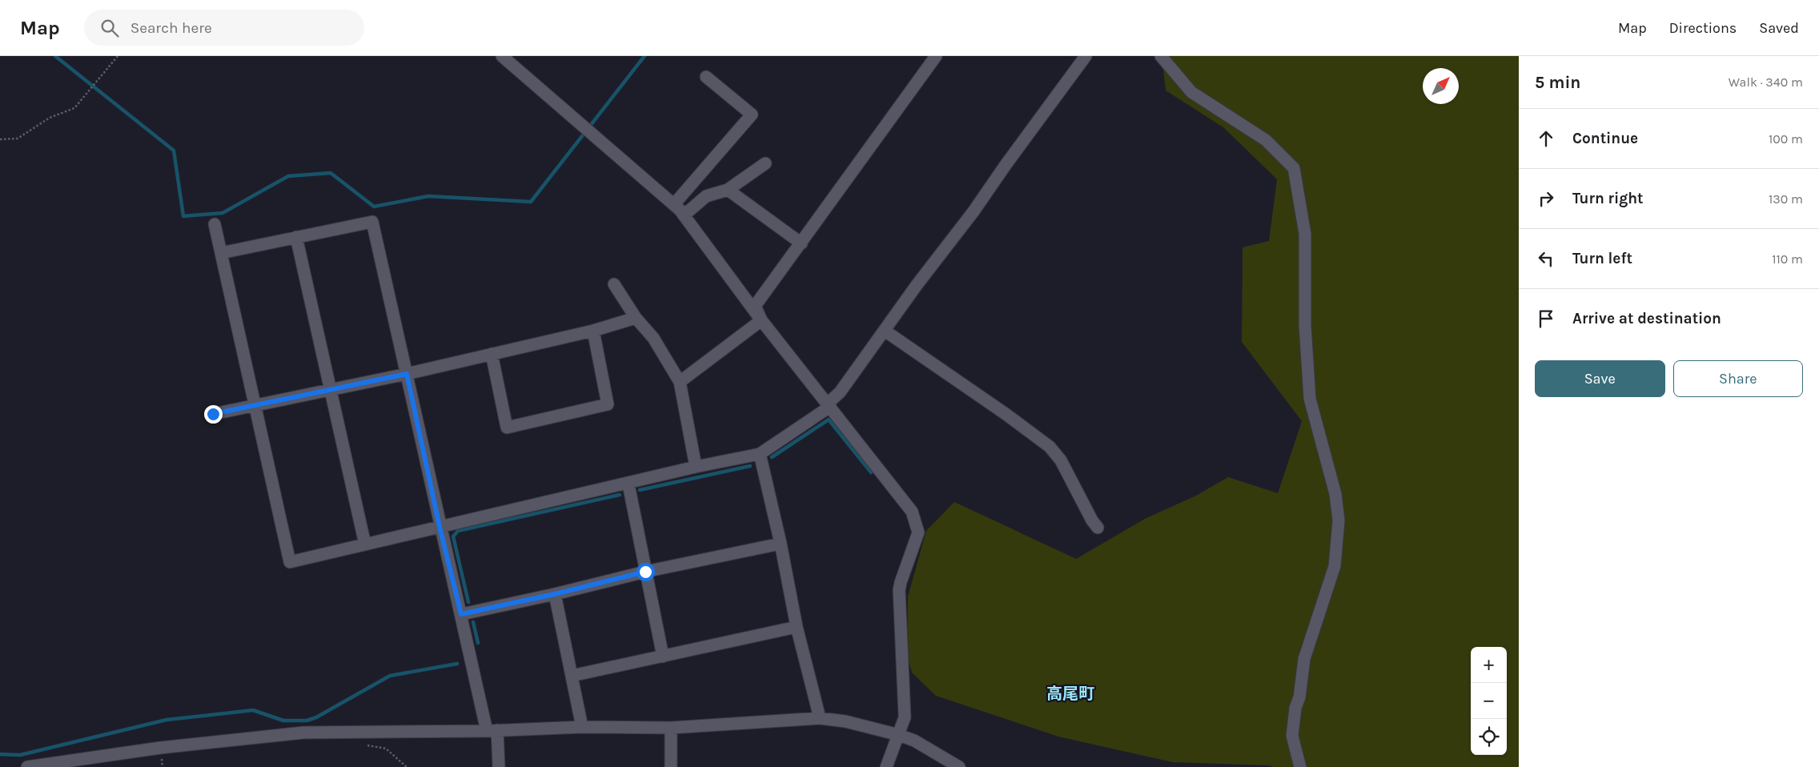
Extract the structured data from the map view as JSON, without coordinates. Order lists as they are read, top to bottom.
{
  "districts": ["高尾町"],
  "north": "top right",
  "page": {
    "header": "Map",
    "search": "Search here",
    "nav": ["Map", "Directions", "Saved"],
    "heading": ["5 min", "Walk · 340 m"],
    "list": [
      ["Continue", "100 m"],
      ["Turn right", "130 m"],
      ["Turn left", "110 m"],
      "Arrive at destination"
    ],
    "buttons": ["Save", "Share"],
    "map_buttons": ["+", "−"]
  }
}
